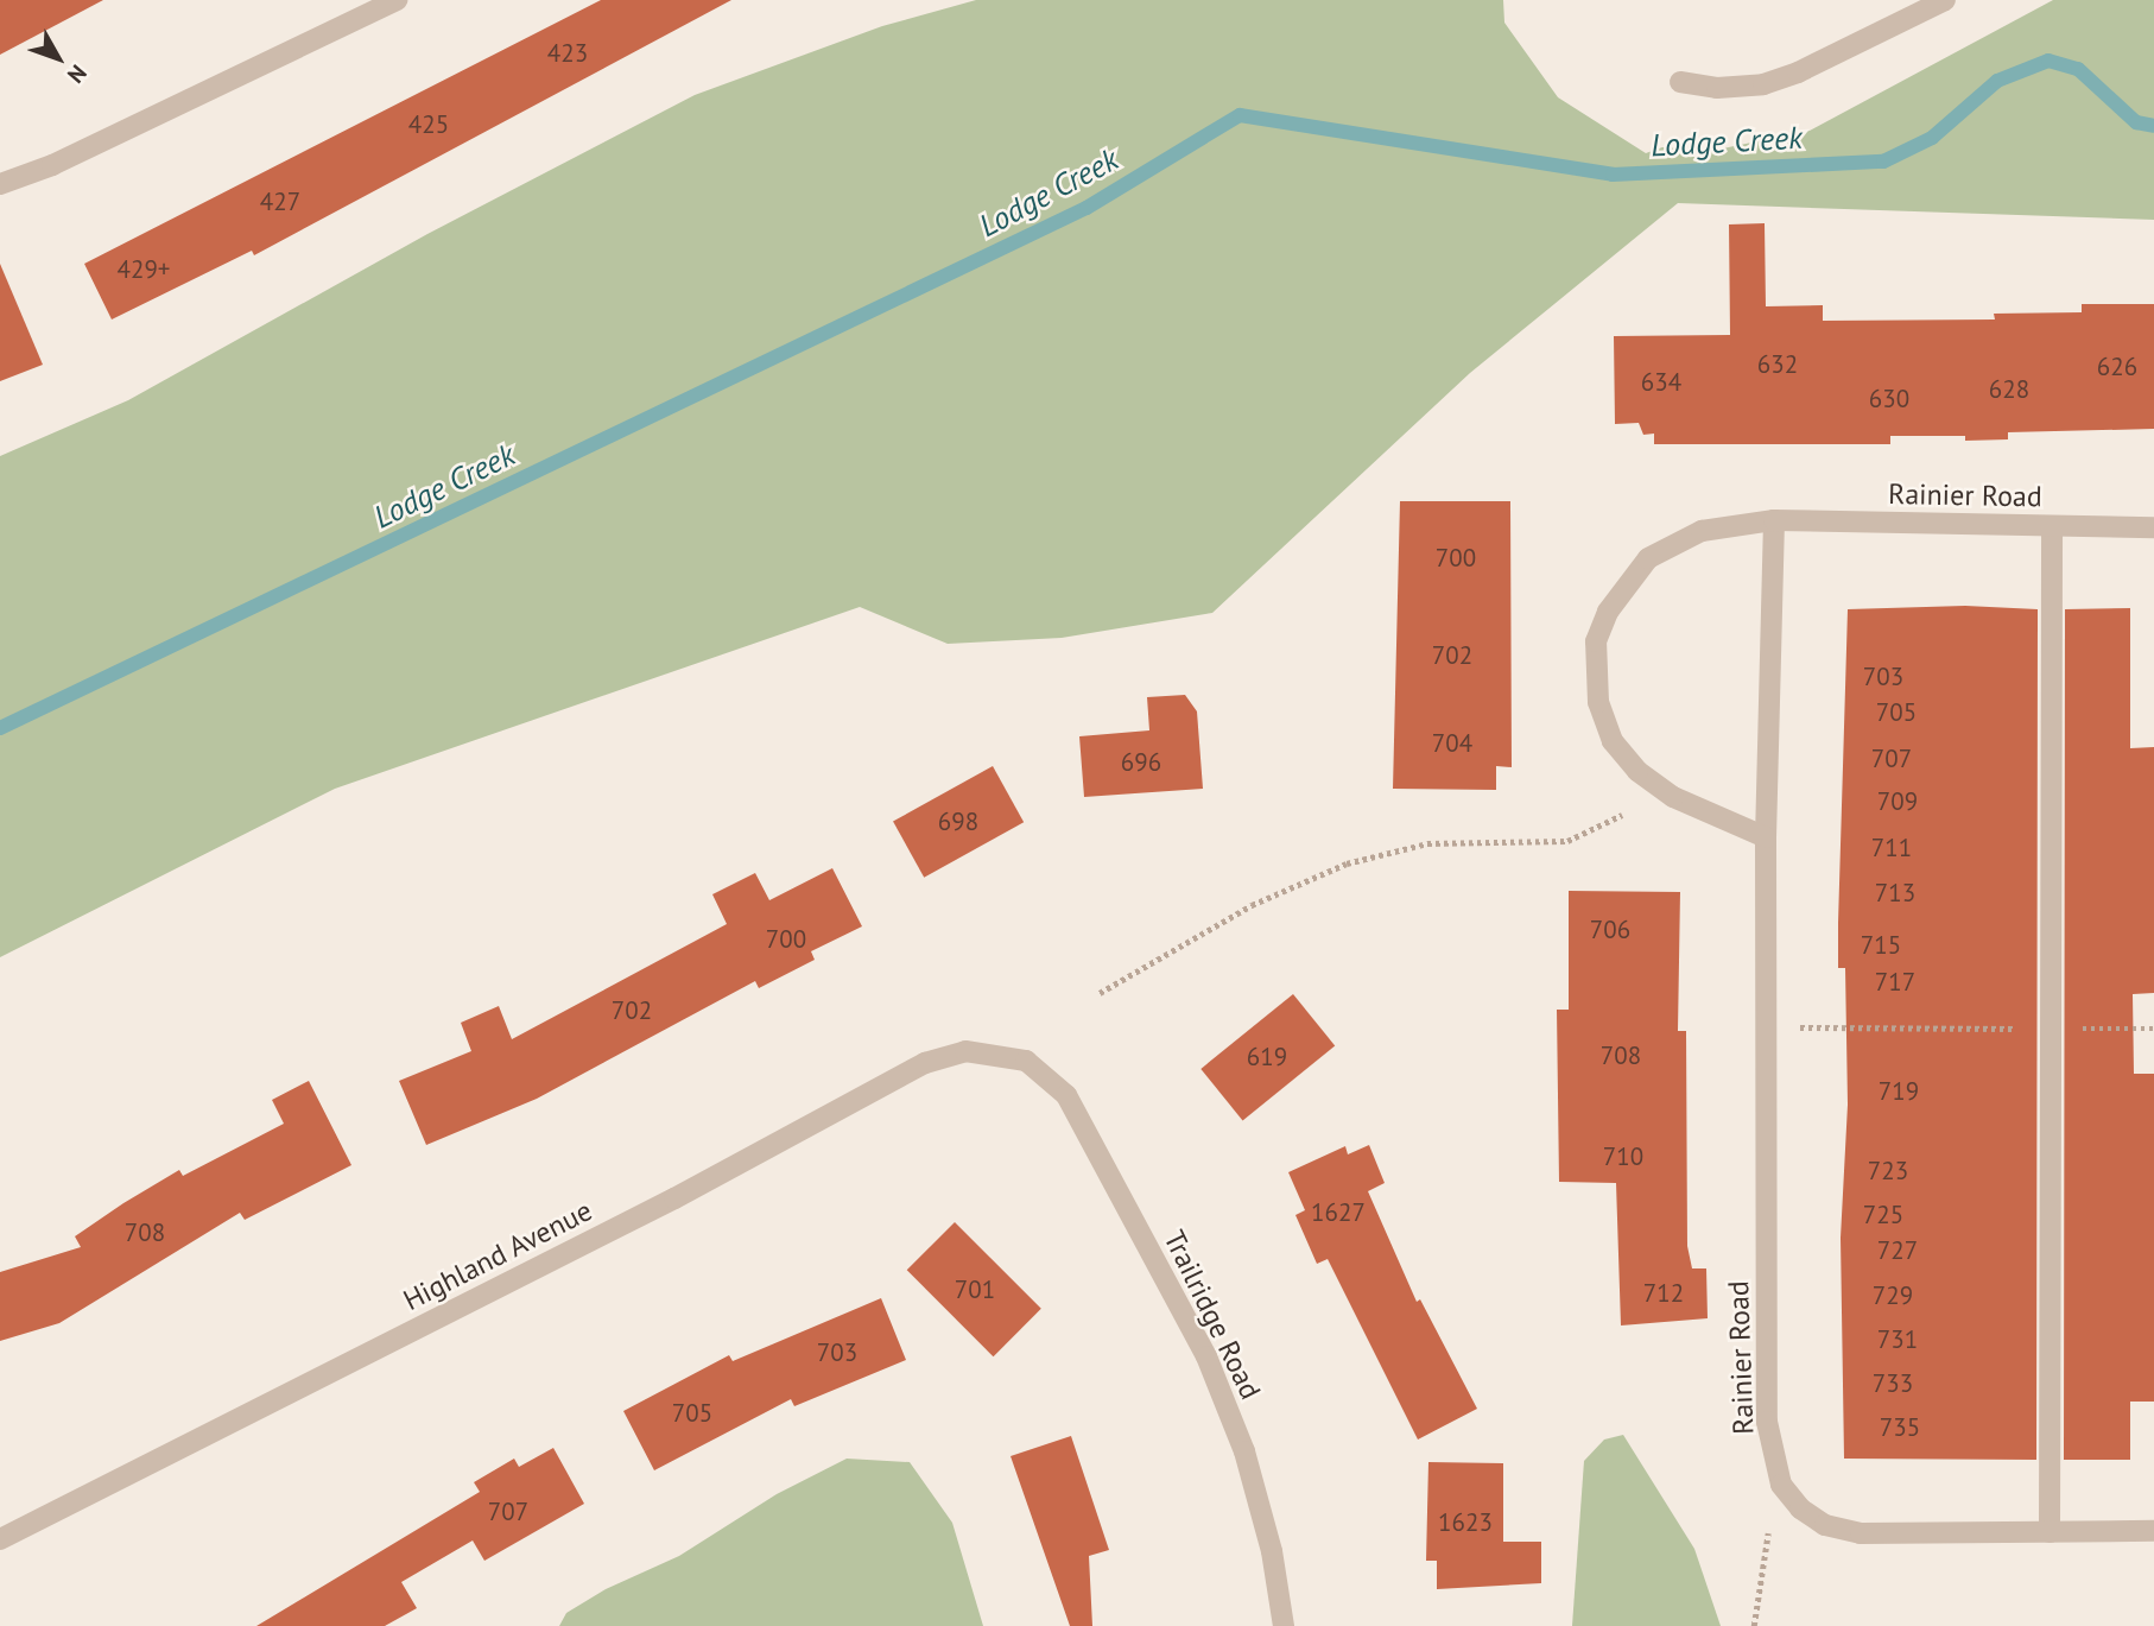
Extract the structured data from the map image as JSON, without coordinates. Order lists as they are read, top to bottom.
{
  "streets": {
    "street": ["Rainier Road", "Highland Avenue", "Trailridge Road"]
  },
  "crossings": [
    ["Highland Avenue", "Trailridge Road"]
  ],
  "water": ["Lodge Creek"],
  "house_numbers": [
    "423",
    "425",
    "427",
    "429+",
    "632",
    "626",
    "634",
    "628",
    "630",
    "700",
    "702",
    "703",
    "705",
    "704",
    "707",
    "696",
    "709",
    "698",
    "711",
    "713",
    "706",
    "700",
    "715",
    "717",
    "702",
    "708",
    "619",
    "719",
    "710",
    "723",
    "1627",
    "725",
    "708",
    "727",
    "701",
    "712",
    "729",
    "731",
    "703",
    "733",
    "705",
    "735",
    "707",
    "1623"
  ],
  "north": "bottom right"
}
